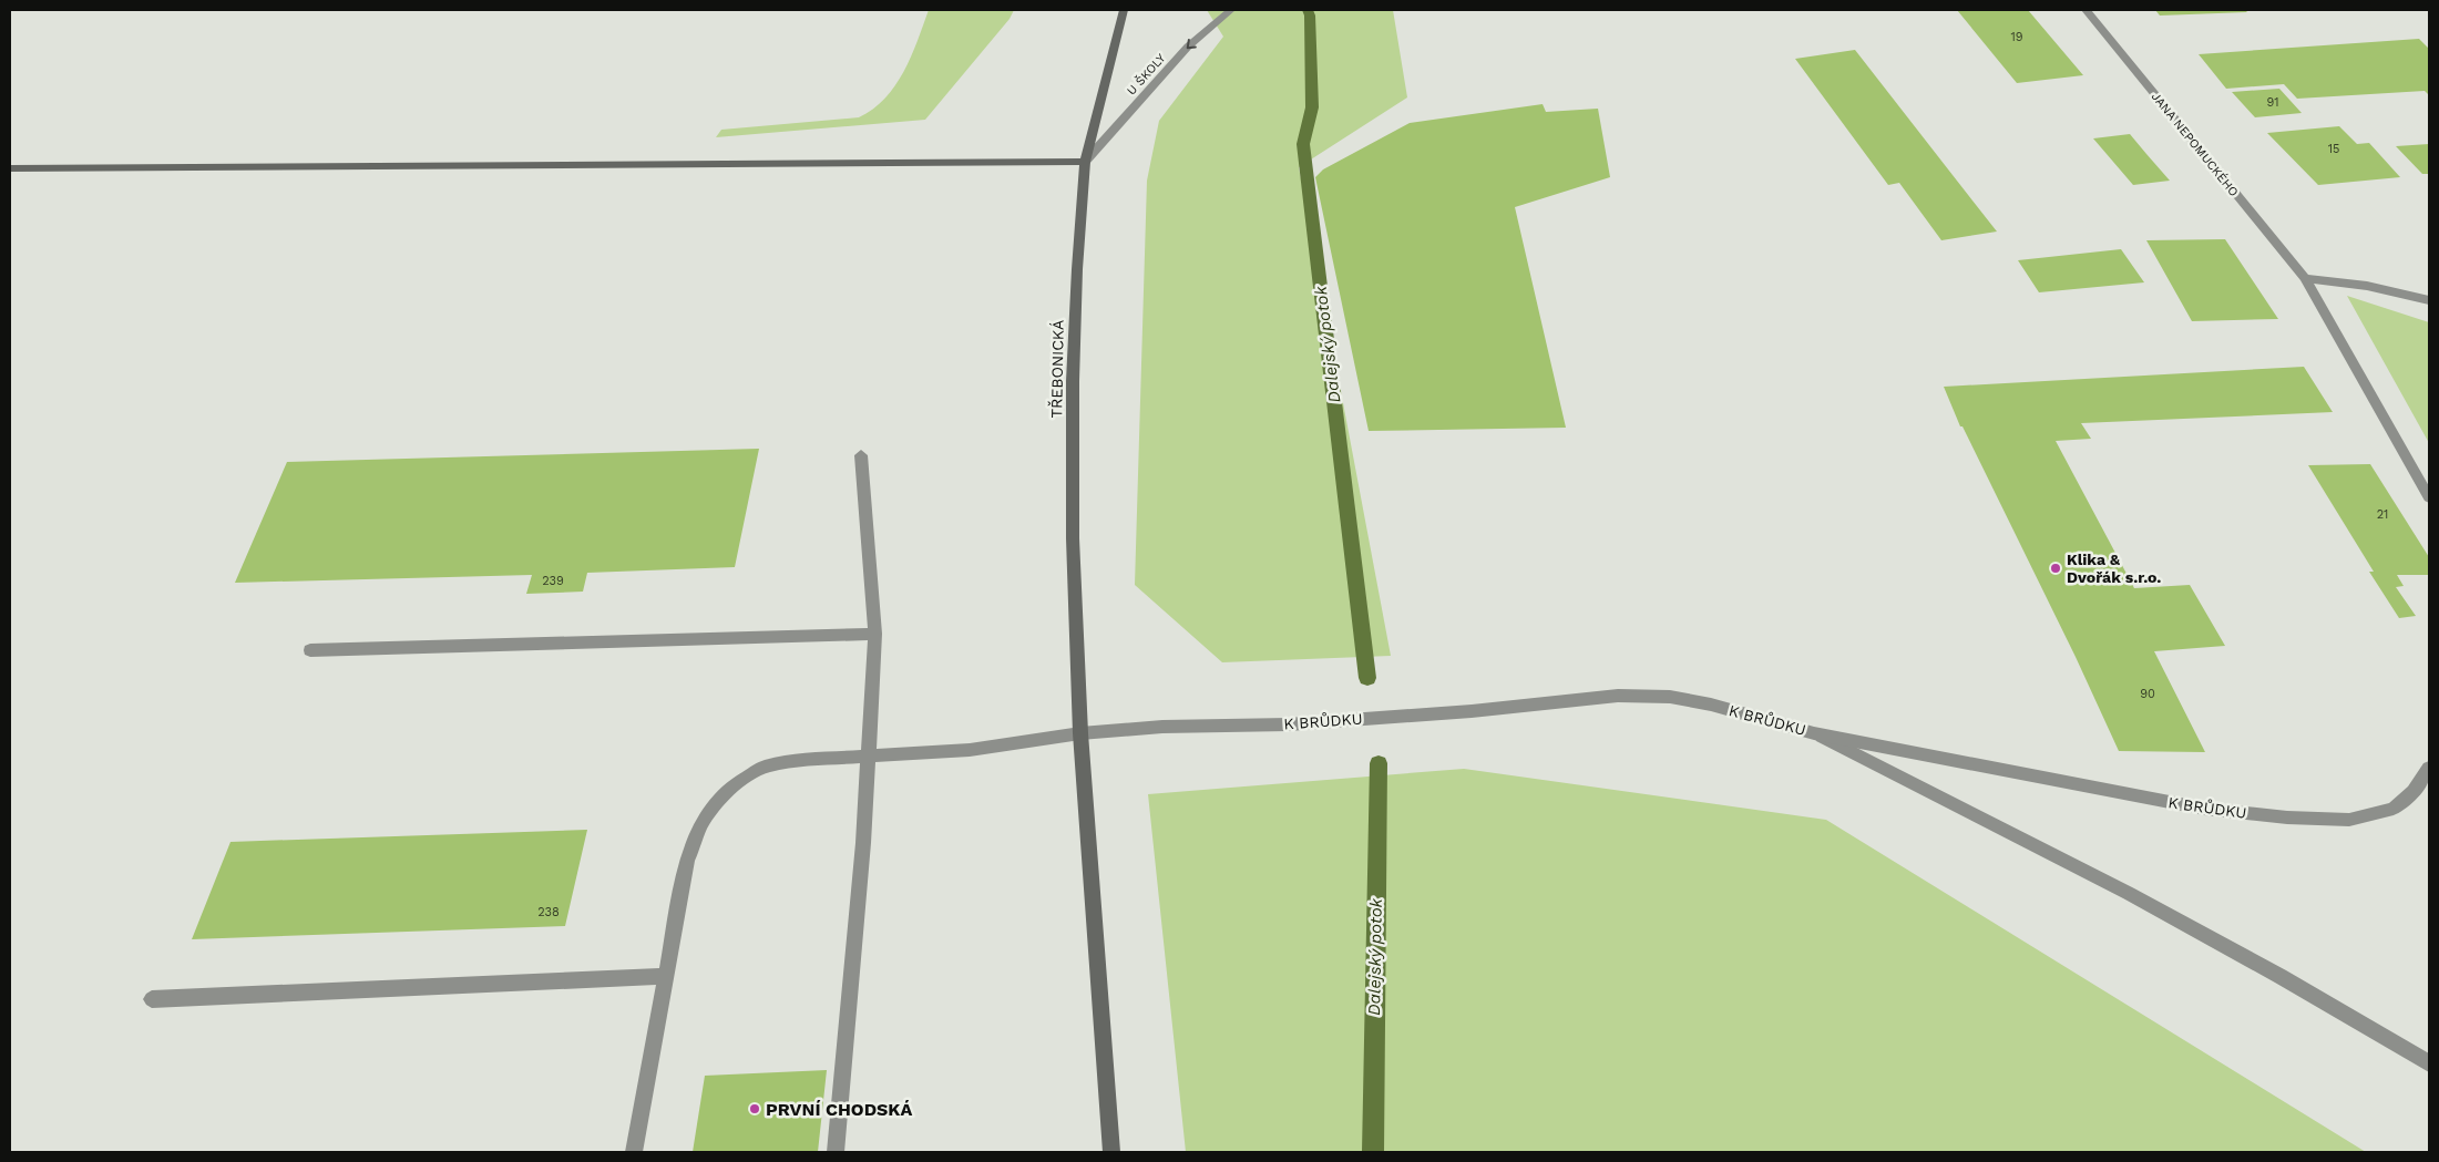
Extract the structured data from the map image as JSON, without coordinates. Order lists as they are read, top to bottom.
{
  "streets": {
    "street": [
      "U ŠKOLY",
      "JANA NEPOMUCKÉHO",
      "TŘEBONICKÁ",
      "K BRŮDKU"
    ]
  },
  "crossings": [
    ["U ŠKOLY", "TŘEBONICKÁ"],
    ["TŘEBONICKÁ", "K BRŮDKU"]
  ],
  "one_way": ["U ŠKOLY"],
  "water": ["Dalejský potok"],
  "places": ["Klika & Dvořák s.r.o.", "PRVNÍ CHODSKÁ"],
  "house_numbers": [
    "19",
    "91",
    "15",
    "21",
    "239",
    "90",
    "238"
  ]
}
